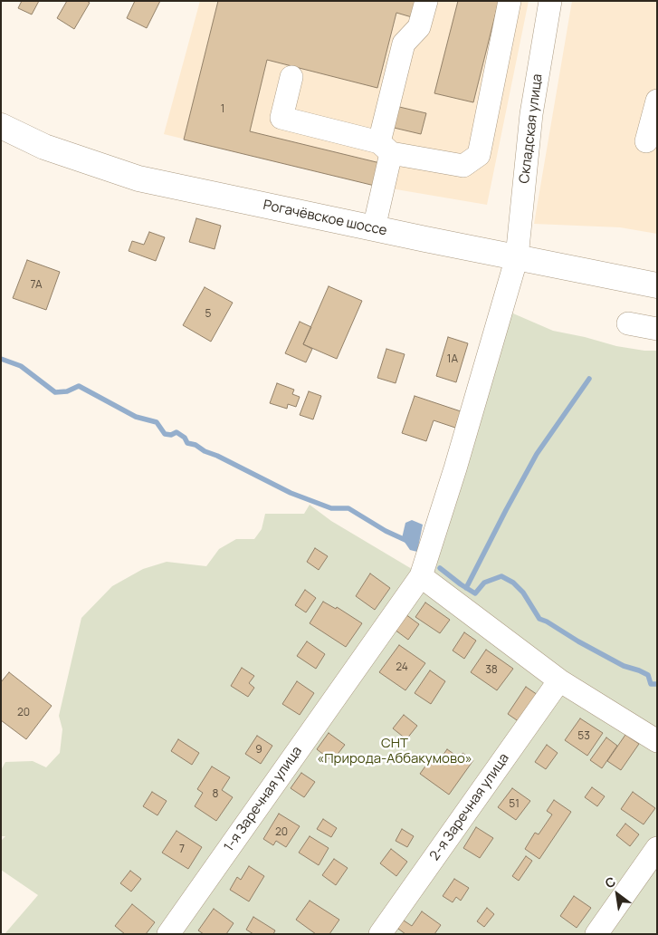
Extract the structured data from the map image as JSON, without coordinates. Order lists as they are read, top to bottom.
{
  "streets": {
    "main road": ["Рогачёвское шоссе"],
    "street": ["Складская улица", "1-я Заречная улица", "2-я Заречная улица"]
  },
  "crossings": [
    ["Складская улица", "Рогачёвское шоссе"],
    ["Складская улица", "1-я Заречная улица"]
  ],
  "parks": ["СНТ «Природа-Аббакумово»"],
  "house_numbers": [
    "1",
    "7А",
    "5",
    "1А",
    "24",
    "38",
    "20",
    "53",
    "9",
    "8",
    "51",
    "20",
    "7"
  ],
  "north": "top left"
}
